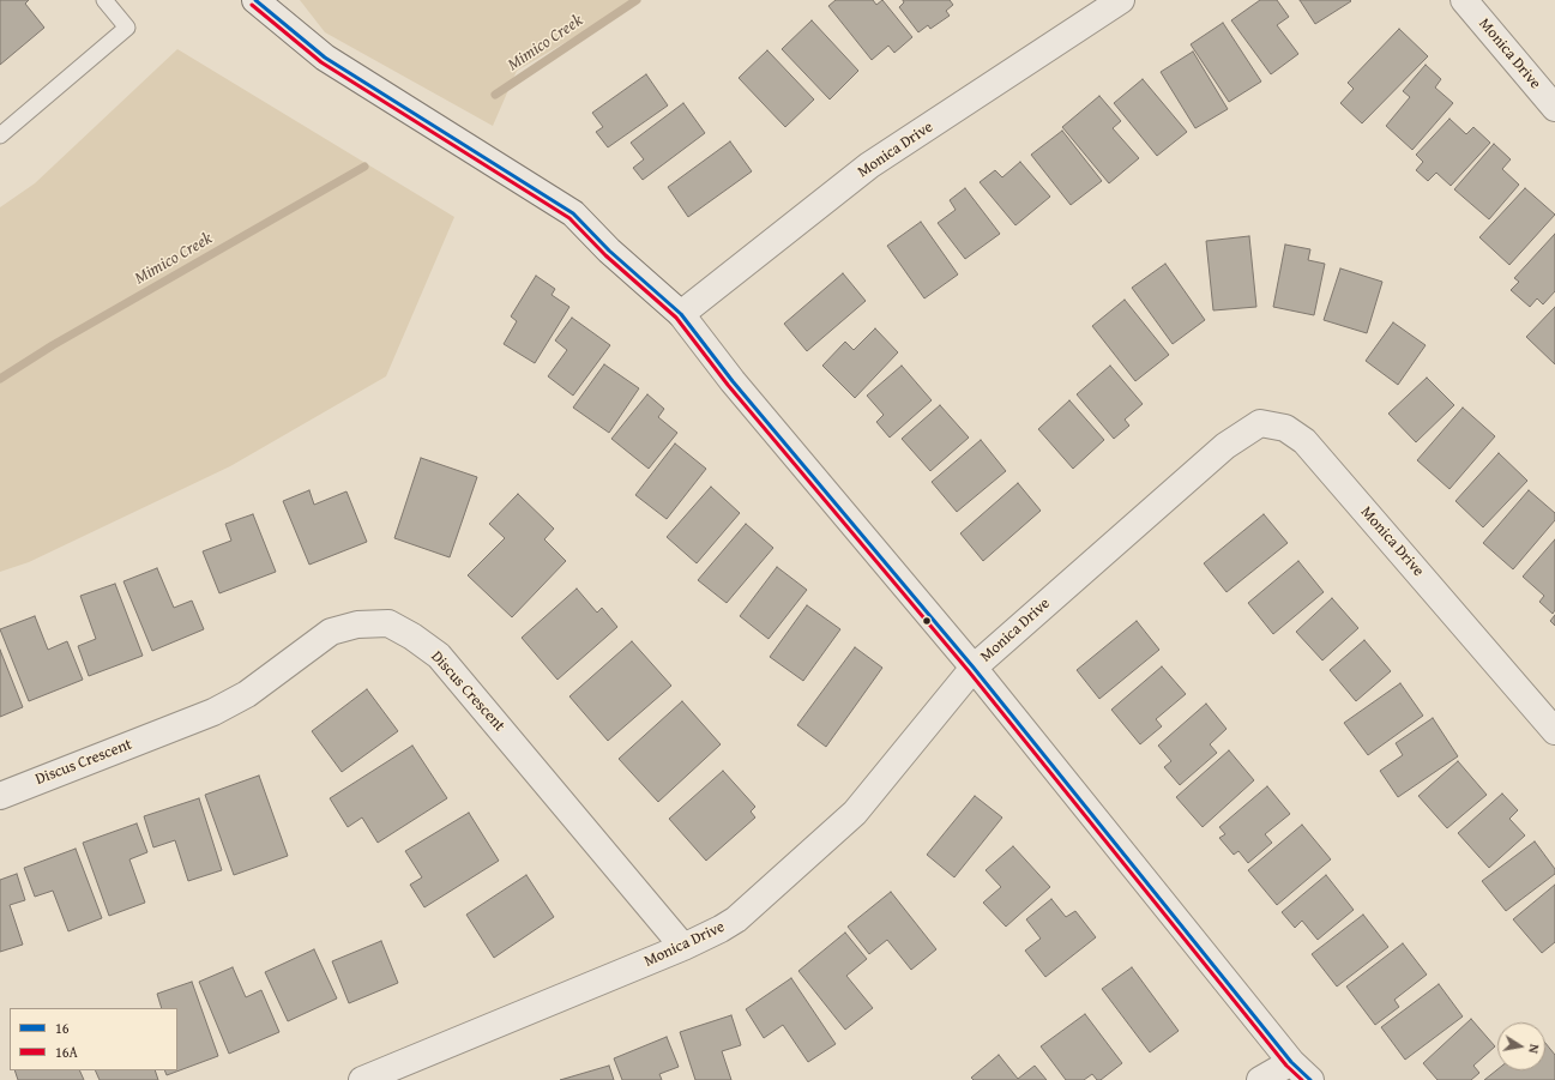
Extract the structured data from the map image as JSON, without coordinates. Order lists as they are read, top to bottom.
{
  "streets": {
    "street": ["Monica Drive", "Discus Crescent"]
  },
  "crossings": [
    ["Monica Drive", "Discus Crescent"]
  ],
  "water": ["Mimico Creek"],
  "lines": ["transit line 16", "transit line 16A"],
  "legend": ["16", "16A"],
  "north": "right"
}
